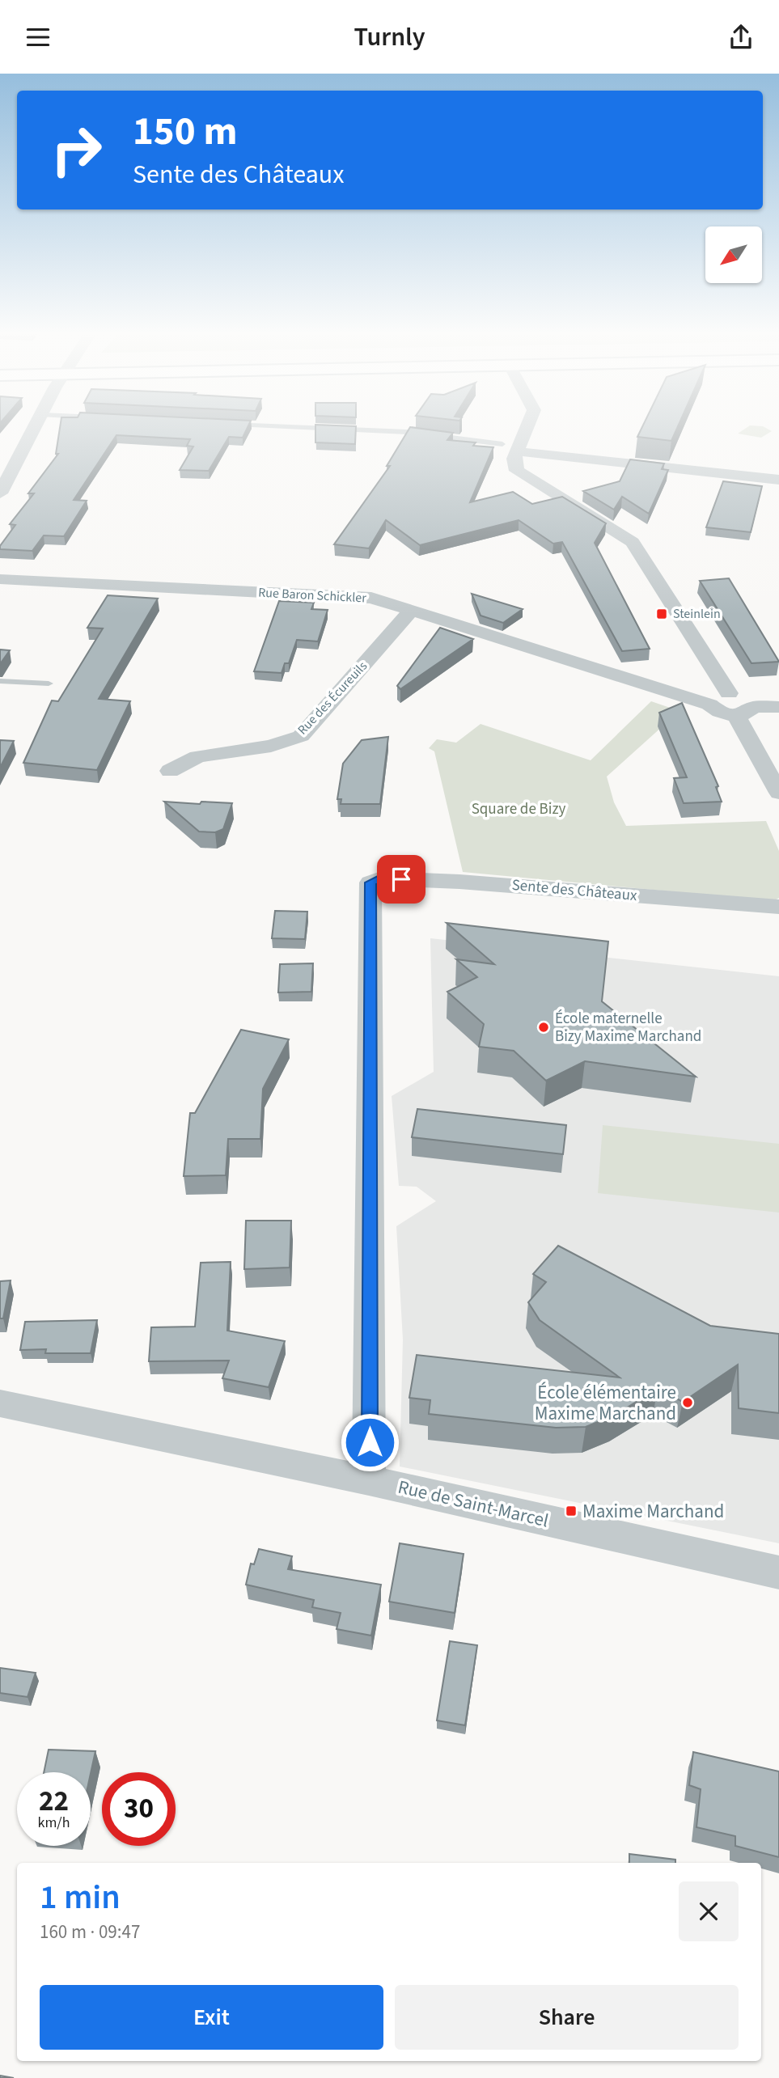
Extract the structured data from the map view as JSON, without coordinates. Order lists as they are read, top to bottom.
{
  "streets": {
    "street": [
      "Rue Baron Schickler",
      "Rue des Écureuils",
      "Sente des Châteaux",
      "Rue de Saint-Marcel"
    ]
  },
  "crossings": [
    ["Rue Baron Schickler", "Rue des Écureuils"],
    ["Sente des Châteaux", "Rue de Saint-Marcel"]
  ],
  "parks": ["Square de Bizy"],
  "places": {
    "transit": ["Steinlein", "Maxime Marchand"],
    "other": ["École maternelle Bizy Maxime Marchand", "École élémentaire Maxime Marchand"]
  },
  "north": "bottom left",
  "page": {
    "header": "Turnly",
    "turn": ["150 m", "Sente des Châteaux"],
    "speed": "22 km/h",
    "limit": "30",
    "heading": ["1 min", "160 m · 09:47"],
    "buttons": ["Exit", "Share"]
  }
}
